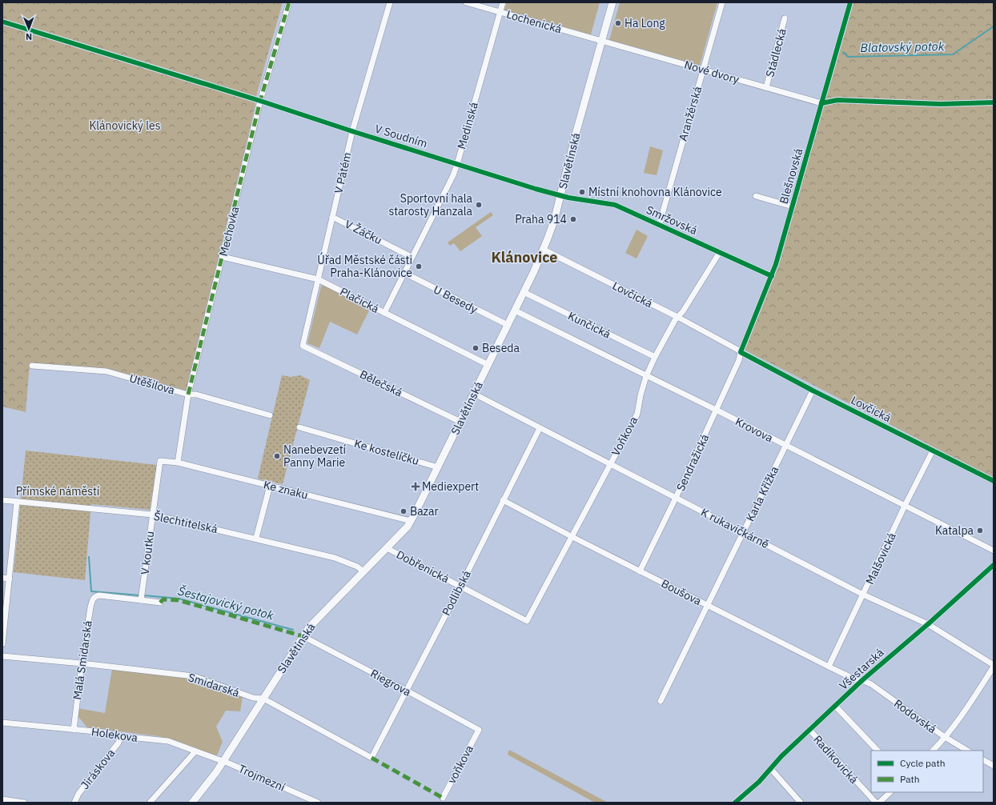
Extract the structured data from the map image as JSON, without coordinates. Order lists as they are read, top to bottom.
{
  "streets": {
    "street": [
      "Lochenická",
      "Stádlecká",
      "Nové dvory",
      "Aranžérská",
      "Medinská",
      "V Soudním",
      "Slavětínská",
      "V Pátém",
      "Blešnovská",
      "Smržovská",
      "Mechovka",
      "V Žáčku",
      "Lovčická",
      "U Besedy",
      "Plačická",
      "Kunčická",
      "Bělečská",
      "Utěšilova",
      "Krovova",
      "Voňkova",
      "Ke kostelíčku",
      "Sendražická",
      "Ke znaku",
      "Karla Křížka",
      "Šlechtitelská",
      "K rukavičkárně",
      "V koutku",
      "Malšovická",
      "Dobřenická",
      "Boušova",
      "Podlibská",
      "Malá Smidarská",
      "Všestarská",
      "Riegrova",
      "Smidarská",
      "Rodovská",
      "Holekova",
      "Radíkovická",
      "voňkova",
      "Jiráskova",
      "Trojmezní"
    ]
  },
  "crossings": [
    ["Lochenická", "Nové dvory"],
    ["Lochenická", "Medinská"],
    ["Lochenická", "Slavětínská"],
    ["Stádlecká", "Nové dvory"],
    ["Nové dvory", "Aranžérská"],
    ["Nové dvory", "Slavětínská"],
    ["Nové dvory", "Blešnovská"],
    ["Aranžérská", "Smržovská"],
    ["Medinská", "V Soudním"],
    ["Medinská", "V Žáčku"],
    ["Medinská", "U Besedy"],
    ["Medinská", "Plačická"],
    ["V Soudním", "V Pátém"],
    ["V Soudním", "Smržovská"],
    ["V Soudním", "Mechovka"],
    ["Slavětínská", "Smržovská"],
    ["Slavětínská", "Lovčická"],
    ["Slavětínská", "U Besedy"],
    ["Slavětínská", "Plačická"],
    ["Slavětínská", "Kunčická"],
    ["Slavětínská", "Bělečská"],
    ["Slavětínská", "Krovova"],
    ["Slavětínská", "Ke kostelíčku"],
    ["Slavětínská", "Ke znaku"],
    ["Slavětínská", "Šlechtitelská"],
    ["Slavětínská", "K rukavičkárně"],
    ["Slavětínská", "Dobřenická"],
    ["Slavětínská", "Riegrova"],
    ["Slavětínská", "Smidarská"],
    ["Slavětínská", "Holekova"],
    ["Slavětínská", "Trojmezní"],
    ["V Pátém", "V Žáčku"],
    ["V Pátém", "Plačická"],
    ["V Pátém", "Bělečská"],
    ["Blešnovská", "Smržovská"],
    ["Blešnovská", "Lovčická"],
    ["Blešnovská", "Sendražická"],
    ["Smržovská", "Voňkova"],
    ["Mechovka", "Plačická"],
    ["Mechovka", "Utěšilova"],
    ["Mechovka", "Ke znaku"],
    ["Lovčická", "Voňkova"],
    ["Lovčická", "Sendražická"],
    ["Lovčická", "Karla Křížka"],
    ["Lovčická", "Malšovická"],
    ["Kunčická", "Voňkova"],
    ["Krovova", "Voňkova"],
    ["Krovova", "Sendražická"],
    ["Krovova", "Karla Křížka"],
    ["Krovova", "Malšovická"],
    ["Voňkova", "K rukavičkárně"],
    ["Voňkova", "Dobřenická"],
    ["Voňkova", "Boušova"],
    ["Sendražická", "K rukavičkárně"],
    ["Sendražická", "Boušova"],
    ["Ke znaku", "V koutku"],
    ["Karla Křížka", "K rukavičkárně"],
    ["Karla Křížka", "Boušova"],
    ["Šlechtitelská", "V koutku"],
    ["K rukavičkárně", "Malšovická"],
    ["K rukavičkárně", "Podlibská"],
    ["K rukavičkárně", "Všestarská"],
    ["V koutku", "Malá Smidarská"],
    ["Malšovická", "Boušova"],
    ["Dobřenická", "Podlibská"],
    ["Boušova", "Podlibská"],
    ["Boušova", "Všestarská"],
    ["Boušova", "Rodovská"],
    ["Podlibská", "Riegrova"],
    ["Podlibská", "Smidarská"],
    ["Malá Smidarská", "Smidarská"],
    ["Malá Smidarská", "Holekova"],
    ["Všestarská", "Rodovská"],
    ["Všestarská", "Radíkovická"],
    ["Riegrova", "voňkova"],
    ["Holekova", "Jiráskova"],
    ["Holekova", "Trojmezní"]
  ],
  "districts": ["Klánovice"],
  "water": ["Blatovský potok", "Šestajovický potok"],
  "parks": ["Klánovický les", "Přímské náměstí"],
  "places": {
    "other": [
      "Ha Long",
      "Místní knohovna Klánovice",
      "Sportovní hala starosty Hanzala",
      "Praha 914",
      "Úřad Městské části Praha-Klánovice",
      "Beseda",
      "Nanebevzetí Panny Marie",
      "Bazar",
      "Katalpa"
    ],
    "health": ["Mediexpert"]
  },
  "legend": ["Cycle path", "Path"],
  "north": "bottom"
}
